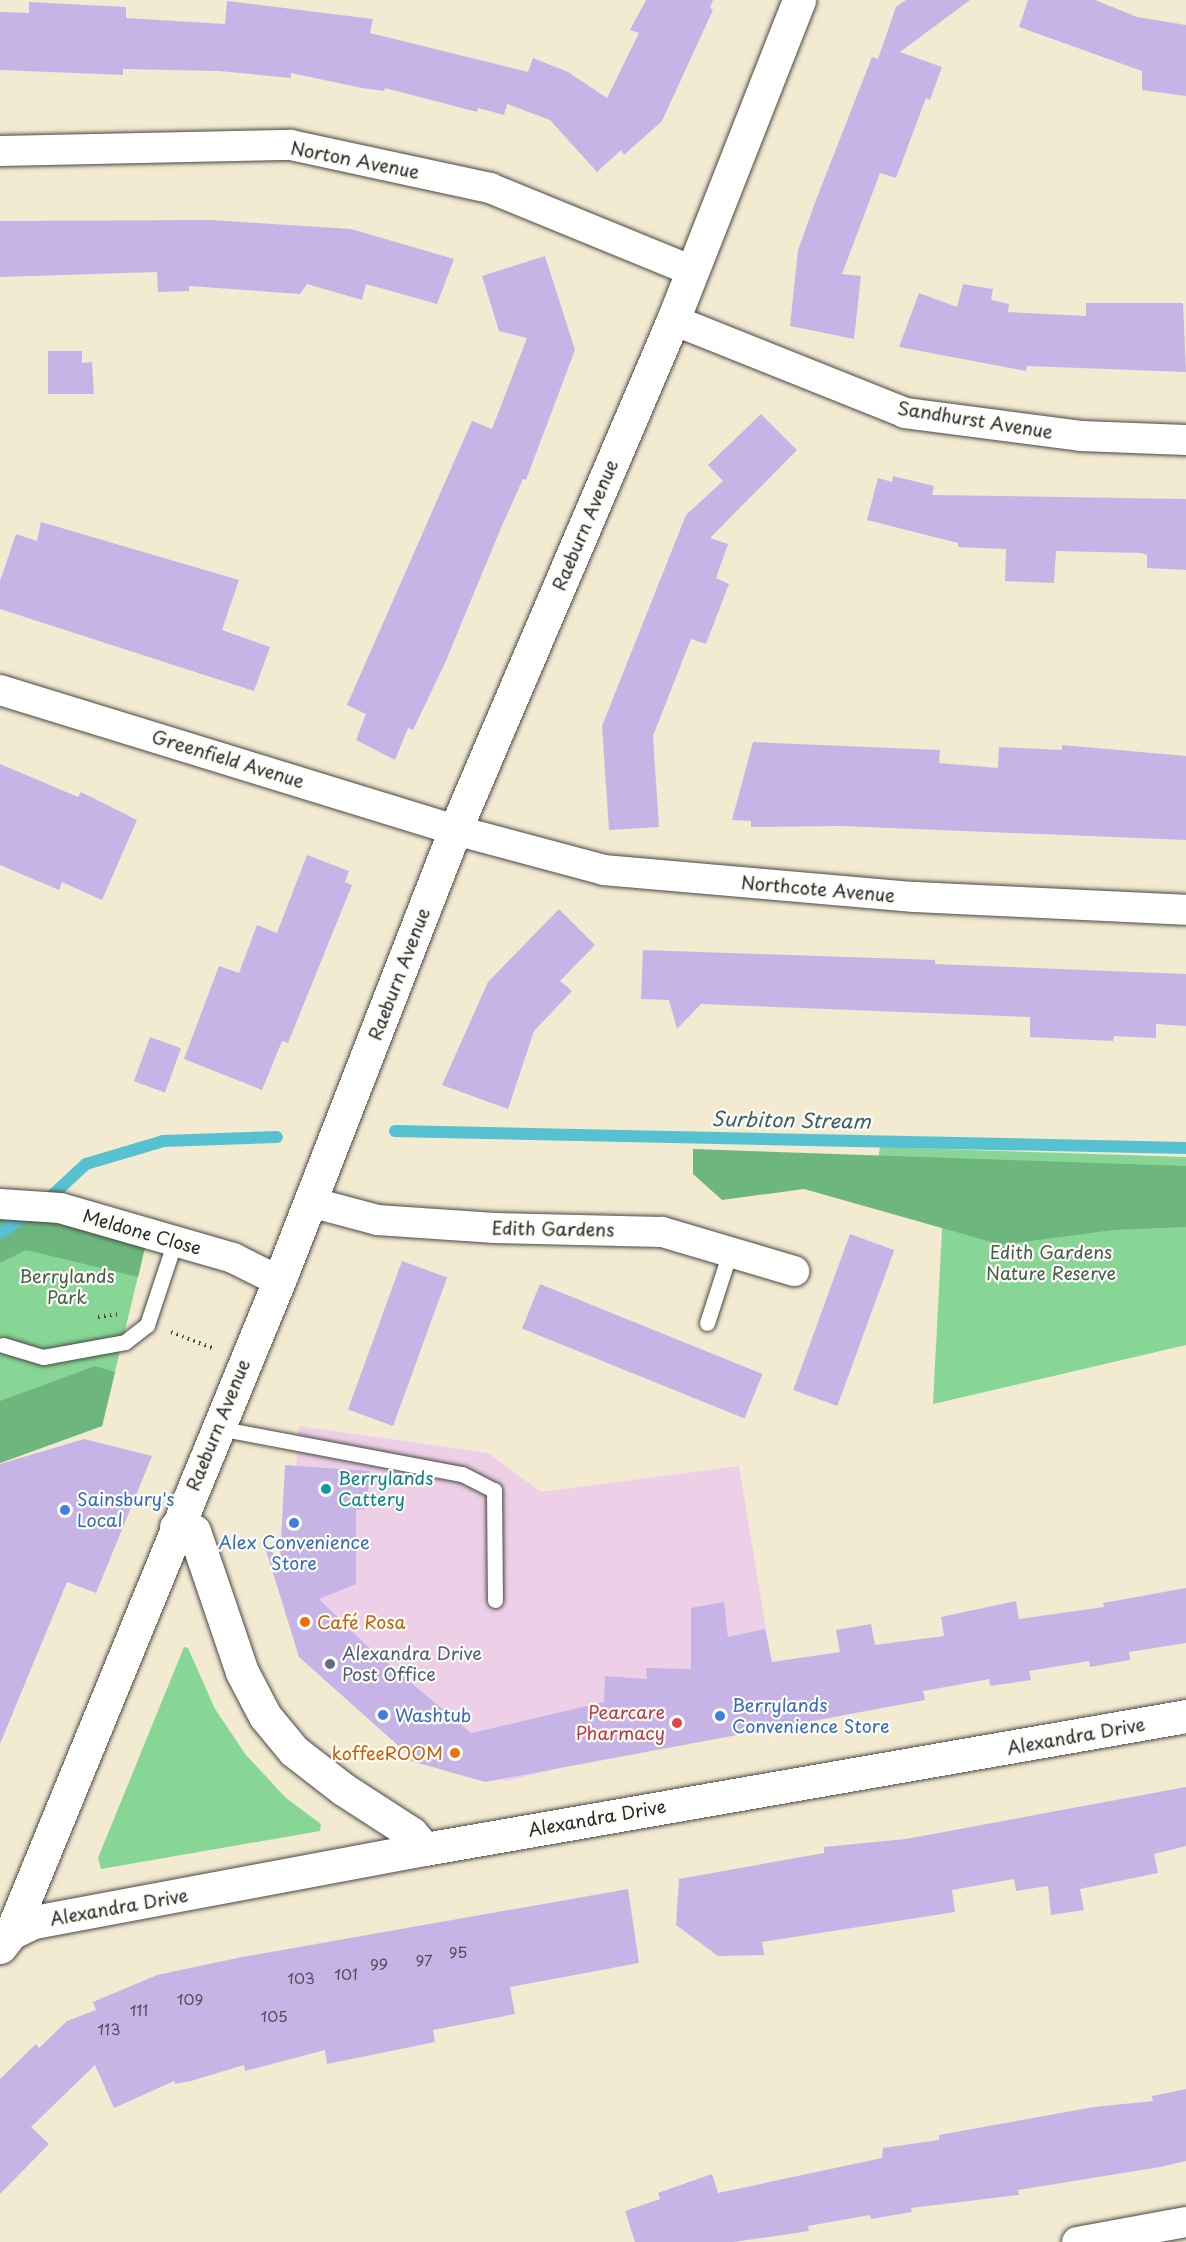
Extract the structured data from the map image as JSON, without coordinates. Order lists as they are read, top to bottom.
{
  "streets": {
    "street": [
      "Norton Avenue",
      "Sandhurst Avenue",
      "Raeburn Avenue",
      "Greenfield Avenue",
      "Northcote Avenue",
      "Edith Gardens",
      "Meldone Close",
      "Alexandra Drive"
    ]
  },
  "crossings": [
    ["Norton Avenue", "Raeburn Avenue"],
    ["Sandhurst Avenue", "Raeburn Avenue"],
    ["Raeburn Avenue", "Greenfield Avenue"],
    ["Raeburn Avenue", "Northcote Avenue"],
    ["Raeburn Avenue", "Edith Gardens"],
    ["Raeburn Avenue", "Meldone Close"],
    ["Raeburn Avenue", "Alexandra Drive"],
    ["Greenfield Avenue", "Northcote Avenue"]
  ],
  "water": ["Surbiton Stream"],
  "parks": ["Edith Gardens Nature Reserve", "Berrylands Park"],
  "places": [
    "Berrylands Cattery",
    "Sainsbury's Local",
    "Alex Convenience Store",
    "Café Rosa",
    "Alexandra Drive Post Office",
    "Washtub",
    "Berrylands Convenience Store",
    "Pearcare Pharmacy",
    "koffeeROOM"
  ],
  "house_numbers": [
    "95",
    "97",
    "99",
    "101",
    "103",
    "109",
    "111",
    "105",
    "113"
  ]
}
